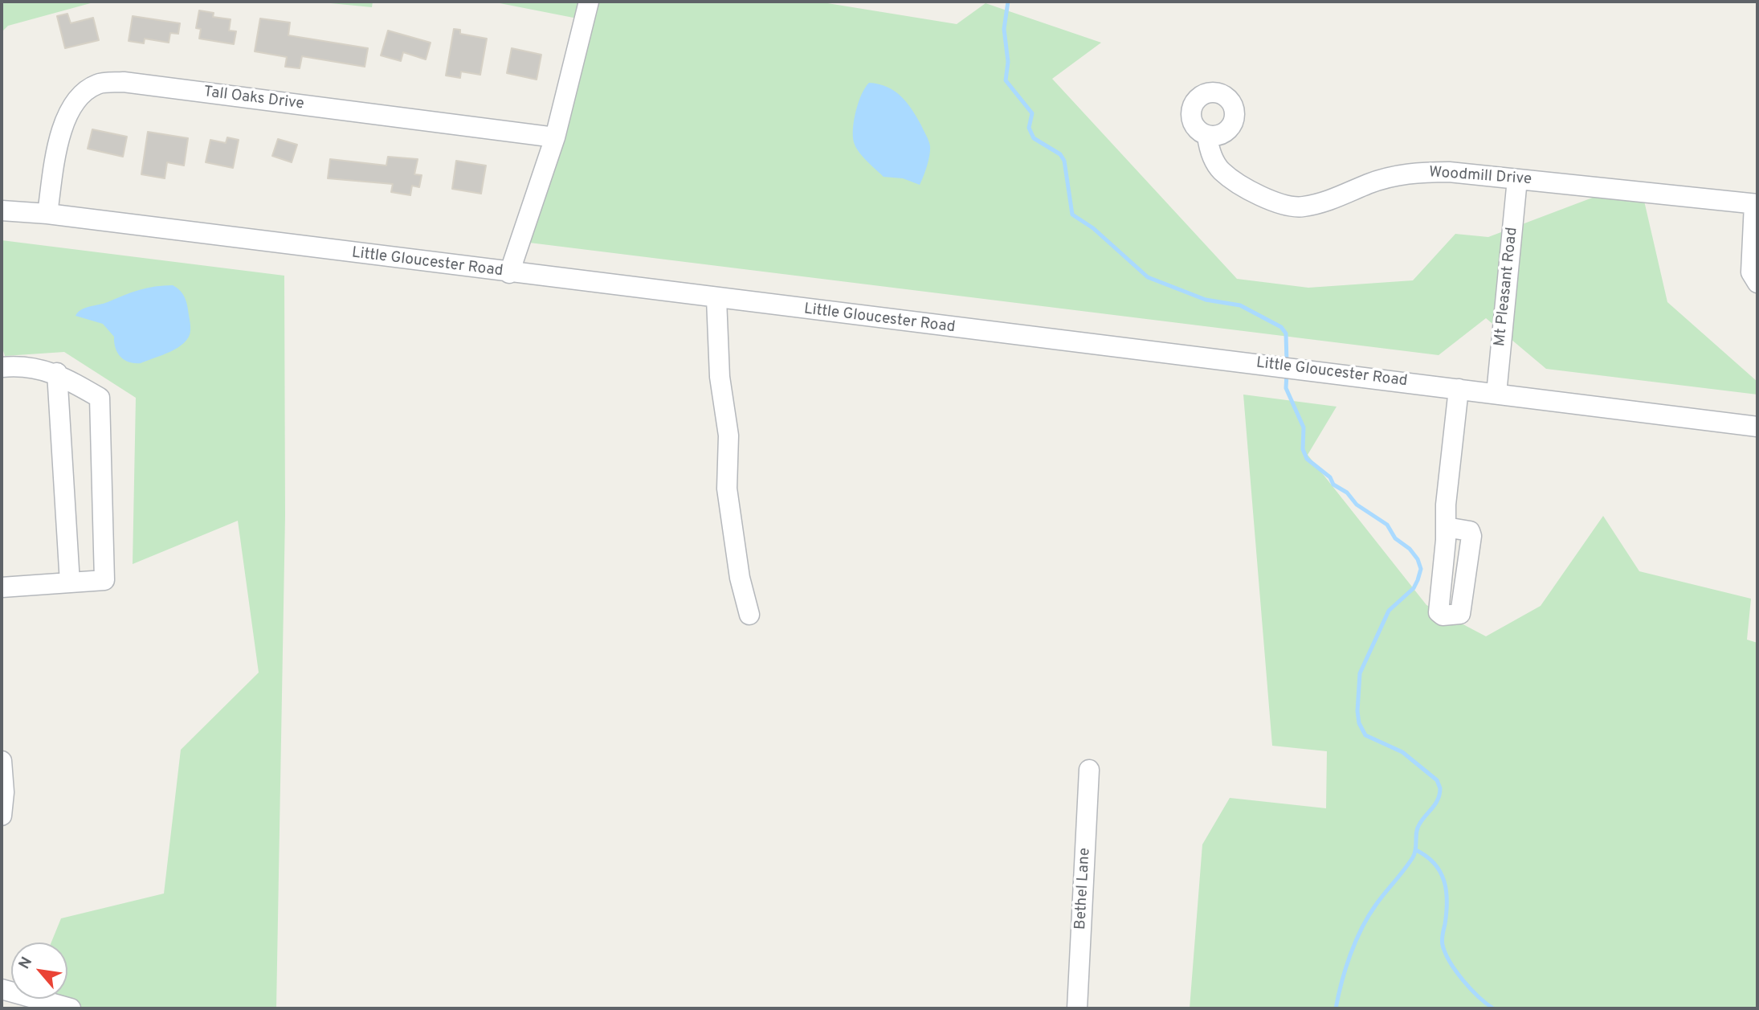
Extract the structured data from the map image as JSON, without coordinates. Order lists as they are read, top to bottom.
{
  "streets": {
    "street": [
      "Tall Oaks Drive",
      "Woodmill Drive",
      "Little Gloucester Road",
      "Mt Pleasant Road",
      "Bethel Lane"
    ]
  },
  "crossings": [
    ["Tall Oaks Drive", "Little Gloucester Road"],
    ["Woodmill Drive", "Mt Pleasant Road"],
    ["Little Gloucester Road", "Mt Pleasant Road"]
  ],
  "north": "top left"
}
